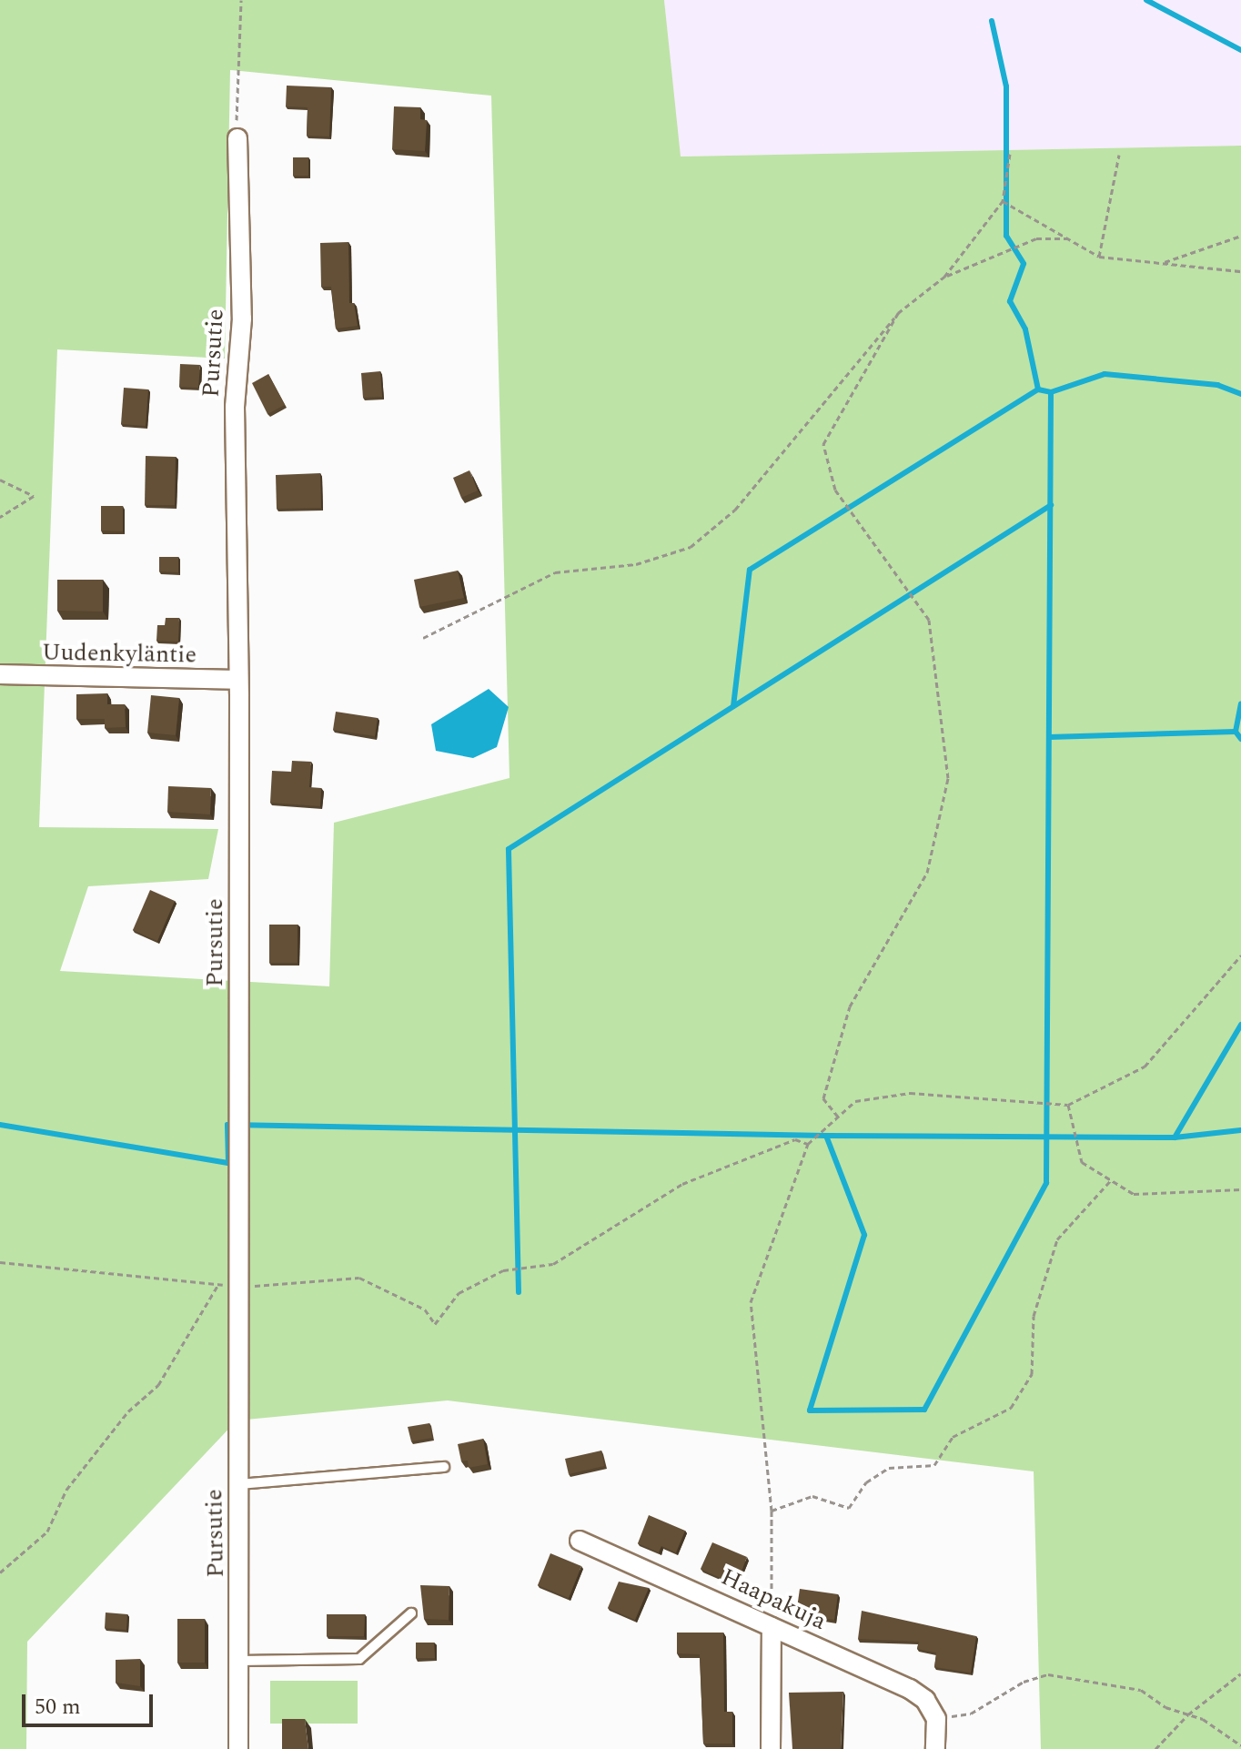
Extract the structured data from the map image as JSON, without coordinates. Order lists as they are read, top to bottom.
{
  "streets": {
    "street": ["Pursutie", "Uudenkyläntie", "Haapakuja"]
  },
  "crossings": [
    ["Pursutie", "Uudenkyläntie"]
  ],
  "scale_bar": "50 m"
}
